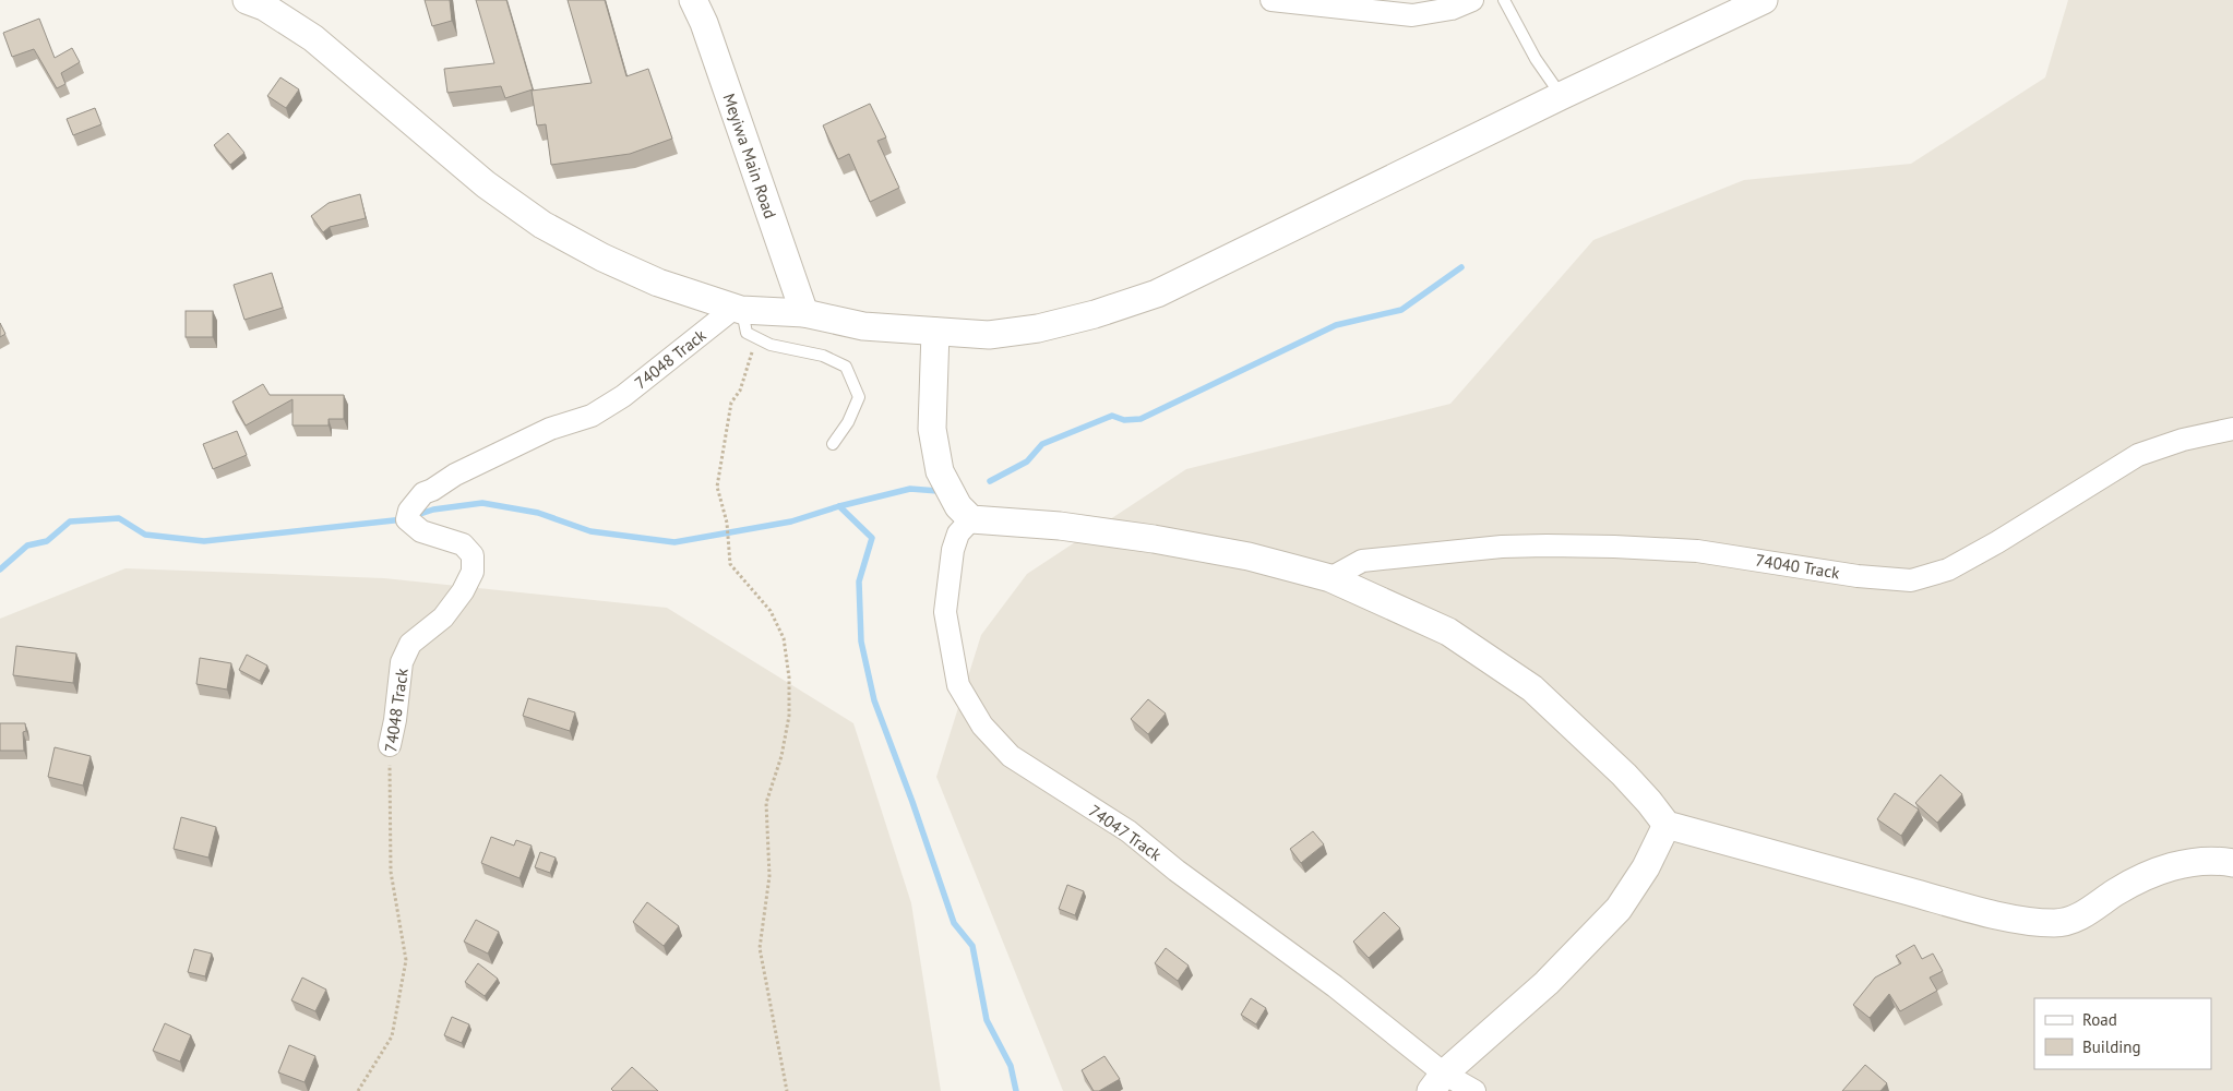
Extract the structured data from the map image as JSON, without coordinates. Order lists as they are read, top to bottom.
{
  "streets": {
    "street": [
      "Meyiwa Main Road",
      "74048 Track",
      "74040 Track",
      "74047 Track"
    ]
  },
  "legend": ["Road", "Building"]
}
